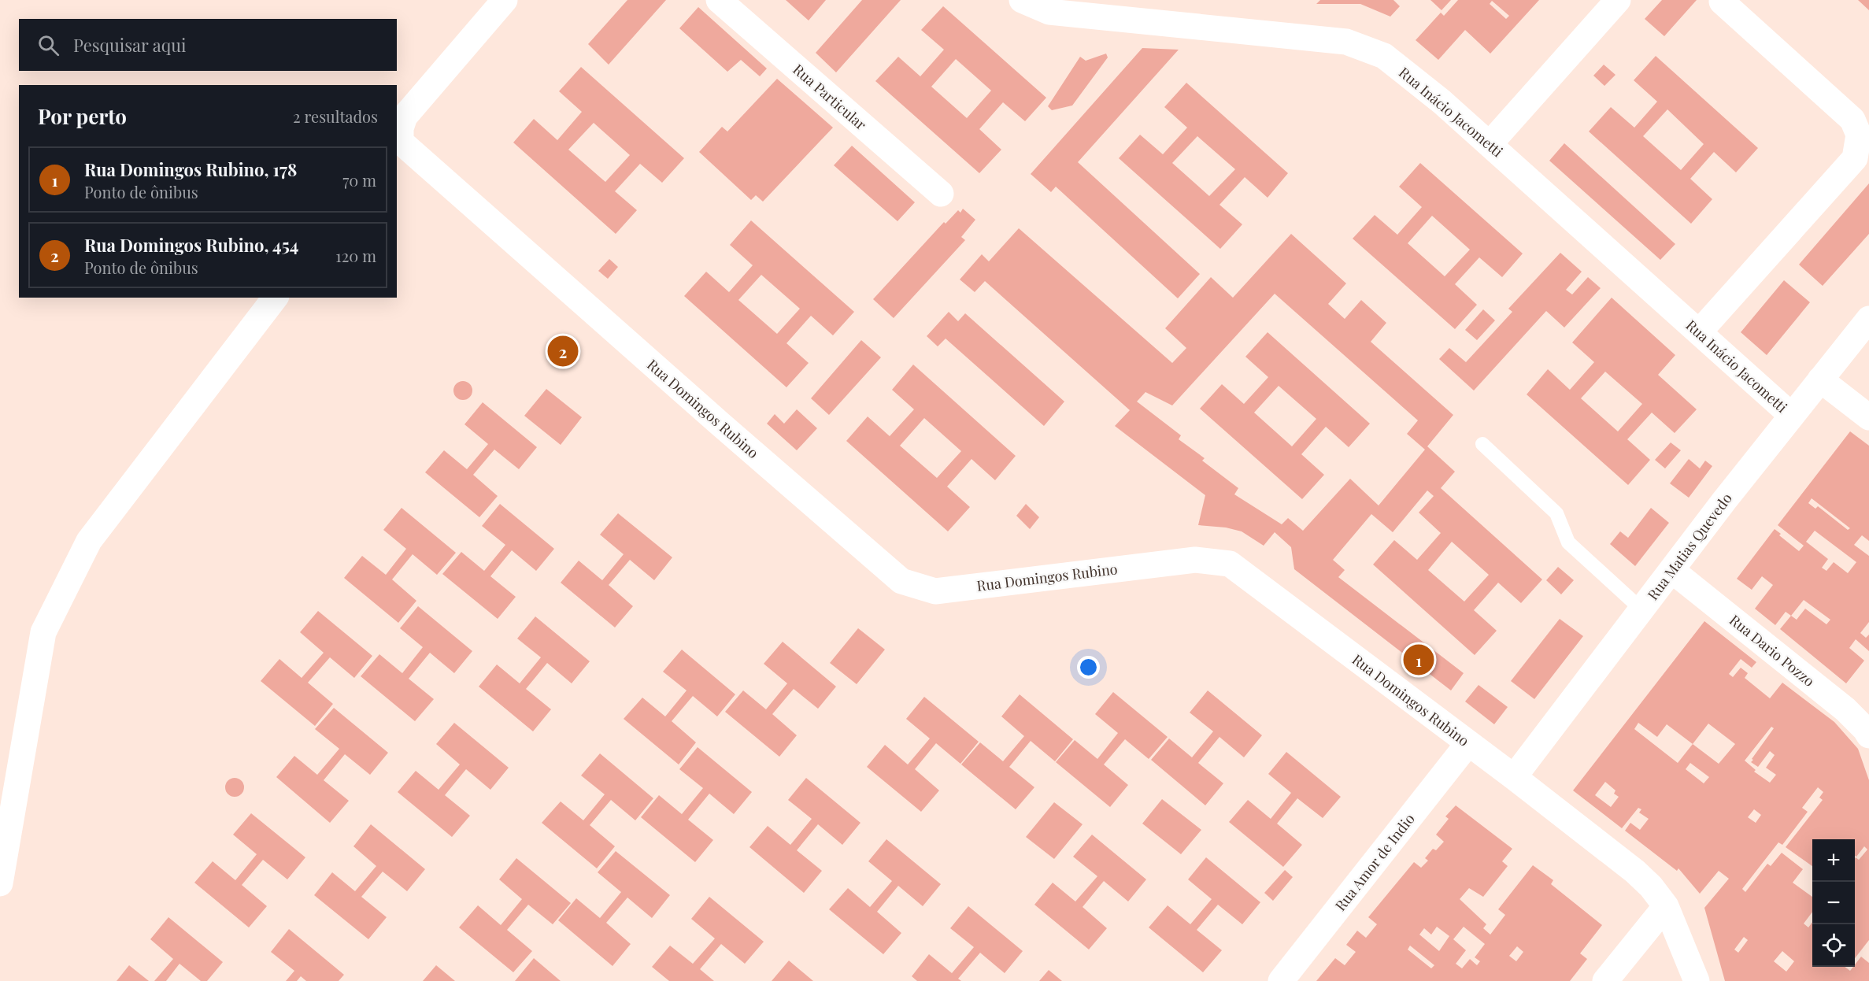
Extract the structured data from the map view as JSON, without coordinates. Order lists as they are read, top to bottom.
{
  "streets": {
    "street": [
      "Rua Particular",
      "Rua Inácio Jacometti",
      "Rua Domingos Rubino",
      "Rua Matias Quevedo",
      "Rua Dario Pozzo",
      "Rua Amor de Indio"
    ]
  },
  "crossings": [
    ["Rua Inácio Jacometti", "Rua Matias Quevedo"],
    ["Rua Domingos Rubino", "Rua Matias Quevedo"],
    ["Rua Domingos Rubino", "Rua Amor de Indio"],
    ["Rua Matias Quevedo", "Rua Dario Pozzo"]
  ],
  "page": {
    "search": "Pesquisar aqui",
    "heading": ["Por perto", "2 resultados"],
    "list": [
      {
        "mark": "1",
        "name": "Rua Domingos Rubino, 178",
        "note": "Ponto de ônibus",
        "value": "70 m"
      },
      {
        "mark": "2",
        "name": "Rua Domingos Rubino, 454",
        "note": "Ponto de ônibus",
        "value": "120 m"
      }
    ],
    "pins": ["2", "1"],
    "map_buttons": ["+", "−"]
  }
}
